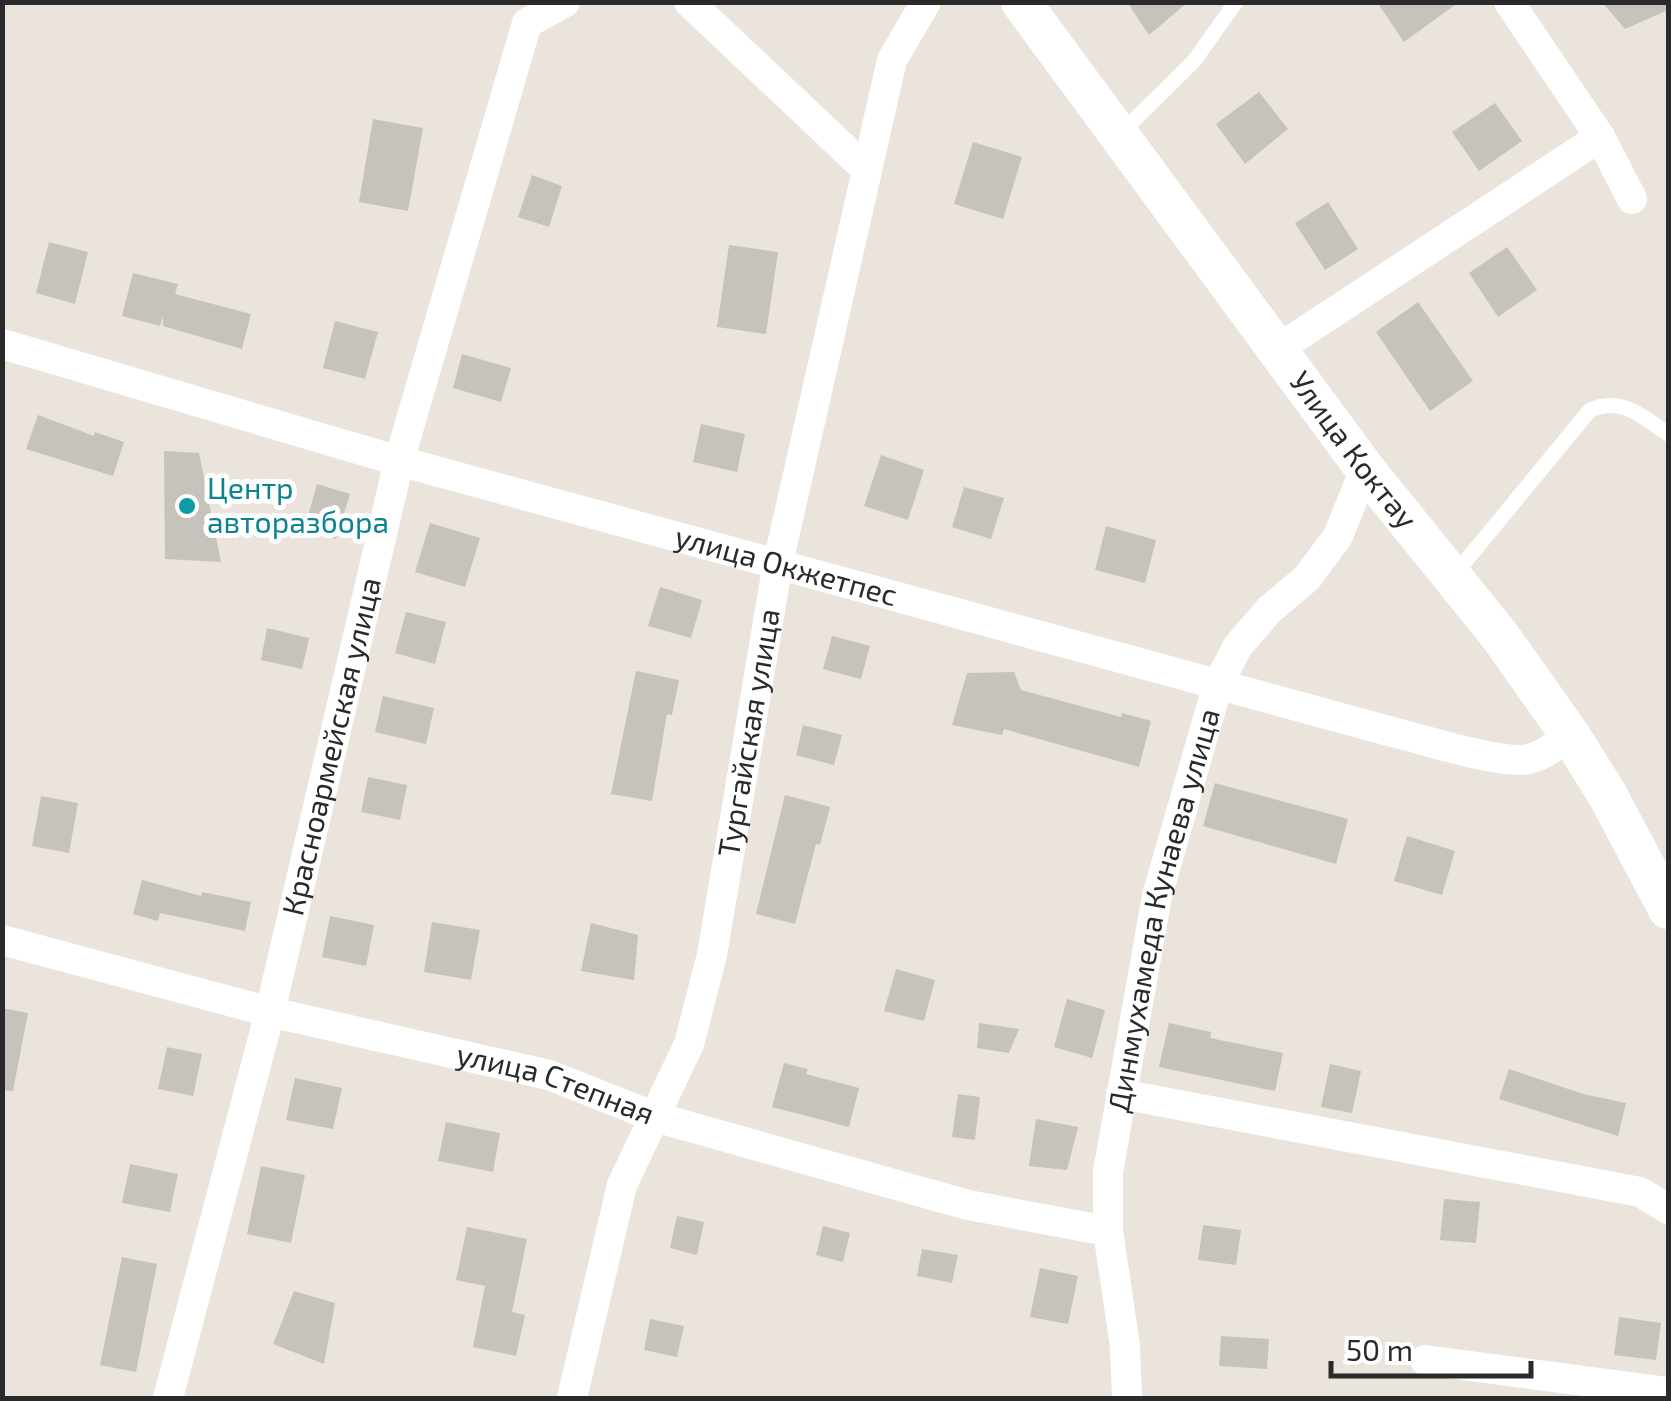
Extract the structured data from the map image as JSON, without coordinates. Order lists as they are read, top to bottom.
{
  "streets": {
    "street": [
      "Улица Коктау",
      "улица Окжетпес",
      "Тургайская улица",
      "Красноармейская улица",
      "Динмухамеда Кунаева улица",
      "улица Степная"
    ]
  },
  "crossings": [
    ["Улица Коктау", "улица Окжетпес"],
    ["Улица Коктау", "Динмухамеда Кунаева улица"],
    ["улица Окжетпес", "Тургайская улица"],
    ["улица Окжетпес", "Красноармейская улица"],
    ["улица Окжетпес", "Динмухамеда Кунаева улица"],
    ["Тургайская улица", "улица Степная"],
    ["Красноармейская улица", "улица Степная"],
    ["Динмухамеда Кунаева улица", "улица Степная"]
  ],
  "places": ["Центр авторазбора"],
  "scale_bar": "50 m"
}
